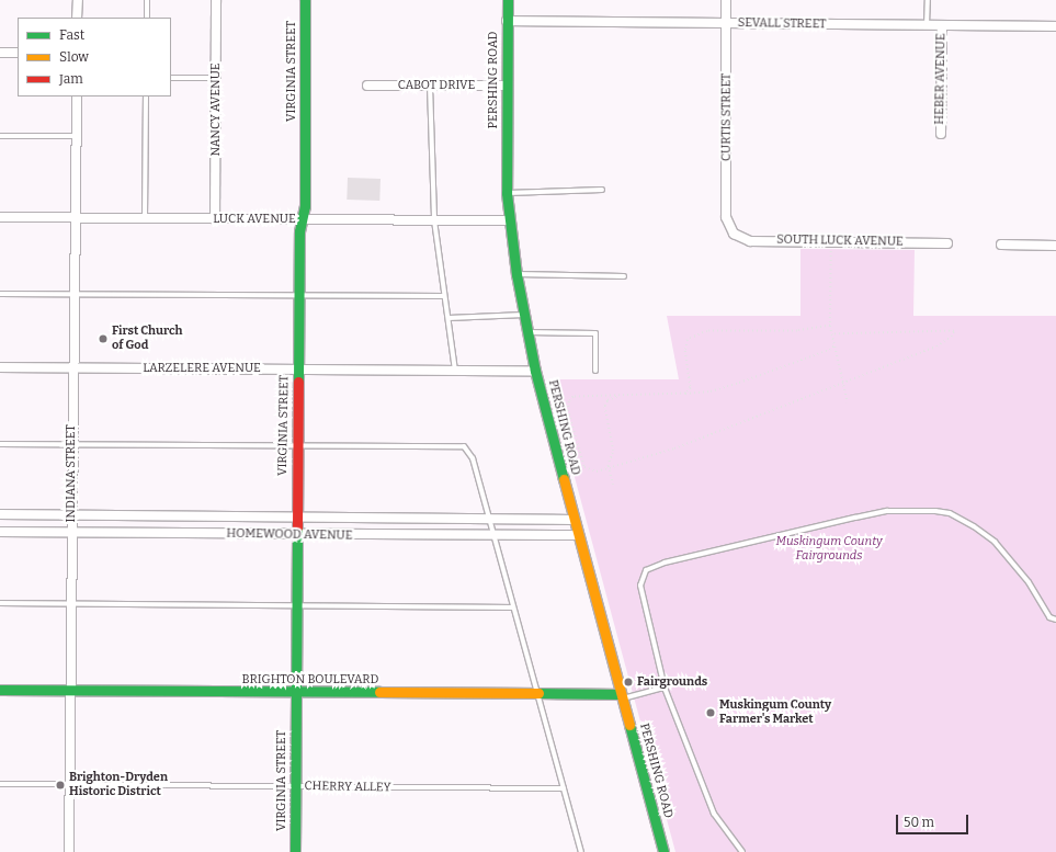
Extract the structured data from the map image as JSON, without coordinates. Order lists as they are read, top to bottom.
{
  "streets": {
    "street": [
      "SEVALL STREET",
      "VIRGINIA STREET",
      "HEBER AVENUE",
      "PERSHING ROAD",
      "CABOT DRIVE",
      "NANCY AVENUE",
      "CURTIS STREET",
      "LUCK AVENUE",
      "SOUTH LUCK AVENUE",
      "LARZELERE AVENUE",
      "INDIANA STREET",
      "HOMEWOOD AVENUE",
      "BRIGHTON BOULEVARD"
    ],
    "lane": ["CHERRY ALLEY"]
  },
  "crossings": [
    ["SEVALL STREET", "HEBER AVENUE"],
    ["SEVALL STREET", "PERSHING ROAD"],
    ["SEVALL STREET", "CURTIS STREET"],
    ["VIRGINIA STREET", "LUCK AVENUE"],
    ["VIRGINIA STREET", "LARZELERE AVENUE"],
    ["VIRGINIA STREET", "HOMEWOOD AVENUE"],
    ["VIRGINIA STREET", "BRIGHTON BOULEVARD"],
    ["VIRGINIA STREET", "CHERRY ALLEY"],
    ["PERSHING ROAD", "CABOT DRIVE"],
    ["PERSHING ROAD", "LUCK AVENUE"],
    ["PERSHING ROAD", "LARZELERE AVENUE"],
    ["PERSHING ROAD", "HOMEWOOD AVENUE"],
    ["PERSHING ROAD", "BRIGHTON BOULEVARD"],
    ["NANCY AVENUE", "LUCK AVENUE"],
    ["CURTIS STREET", "SOUTH LUCK AVENUE"],
    ["LUCK AVENUE", "INDIANA STREET"],
    ["LARZELERE AVENUE", "INDIANA STREET"],
    ["INDIANA STREET", "HOMEWOOD AVENUE"],
    ["INDIANA STREET", "BRIGHTON BOULEVARD"],
    ["INDIANA STREET", "CHERRY ALLEY"]
  ],
  "parks": ["Muskingum County Fairgrounds"],
  "places": [
    "First Church of God",
    "Fairgrounds",
    "Muskingum County Farmer's Market",
    "Brighton-Dryden Historic District"
  ],
  "legend": ["Fast", "Slow", "Jam"],
  "scale_bar": "50 m"
}
